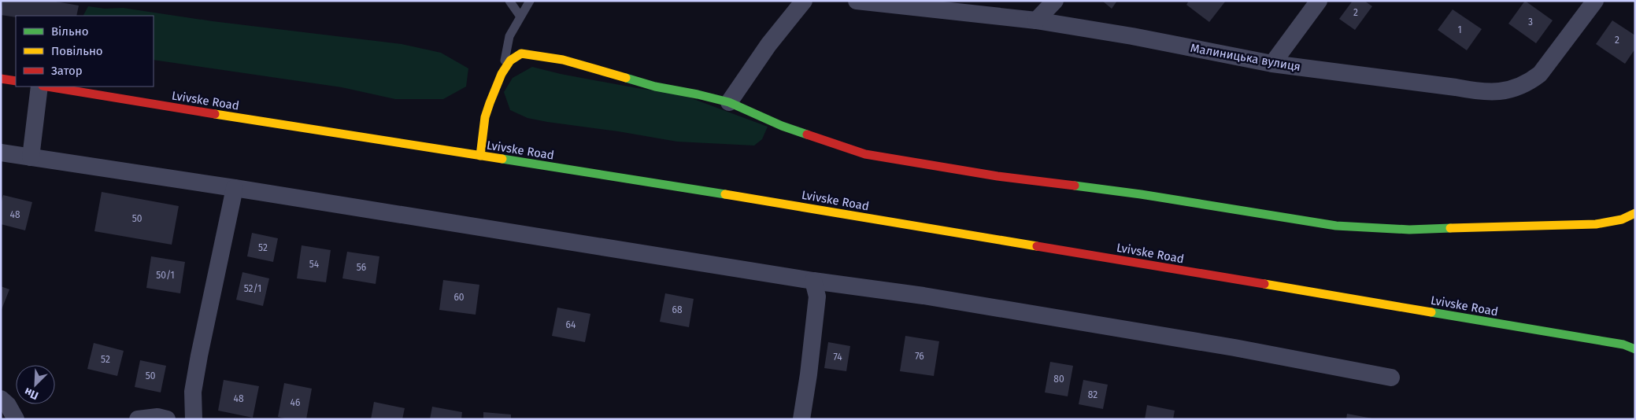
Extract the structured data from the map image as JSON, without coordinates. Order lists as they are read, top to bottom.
{
  "streets": {
    "main road": ["Lvivske Road"],
    "street": ["Малиницька вулиця"]
  },
  "house_numbers": [
    "2",
    "3",
    "1",
    "2",
    "48",
    "50",
    "52",
    "54",
    "56",
    "50/1",
    "52/1",
    "60",
    "68",
    "64",
    "76",
    "74",
    "52",
    "50",
    "80",
    "82",
    "48",
    "46"
  ],
  "legend": ["Вільно", "Повільно", "Затор"],
  "north": "bottom left"
}
